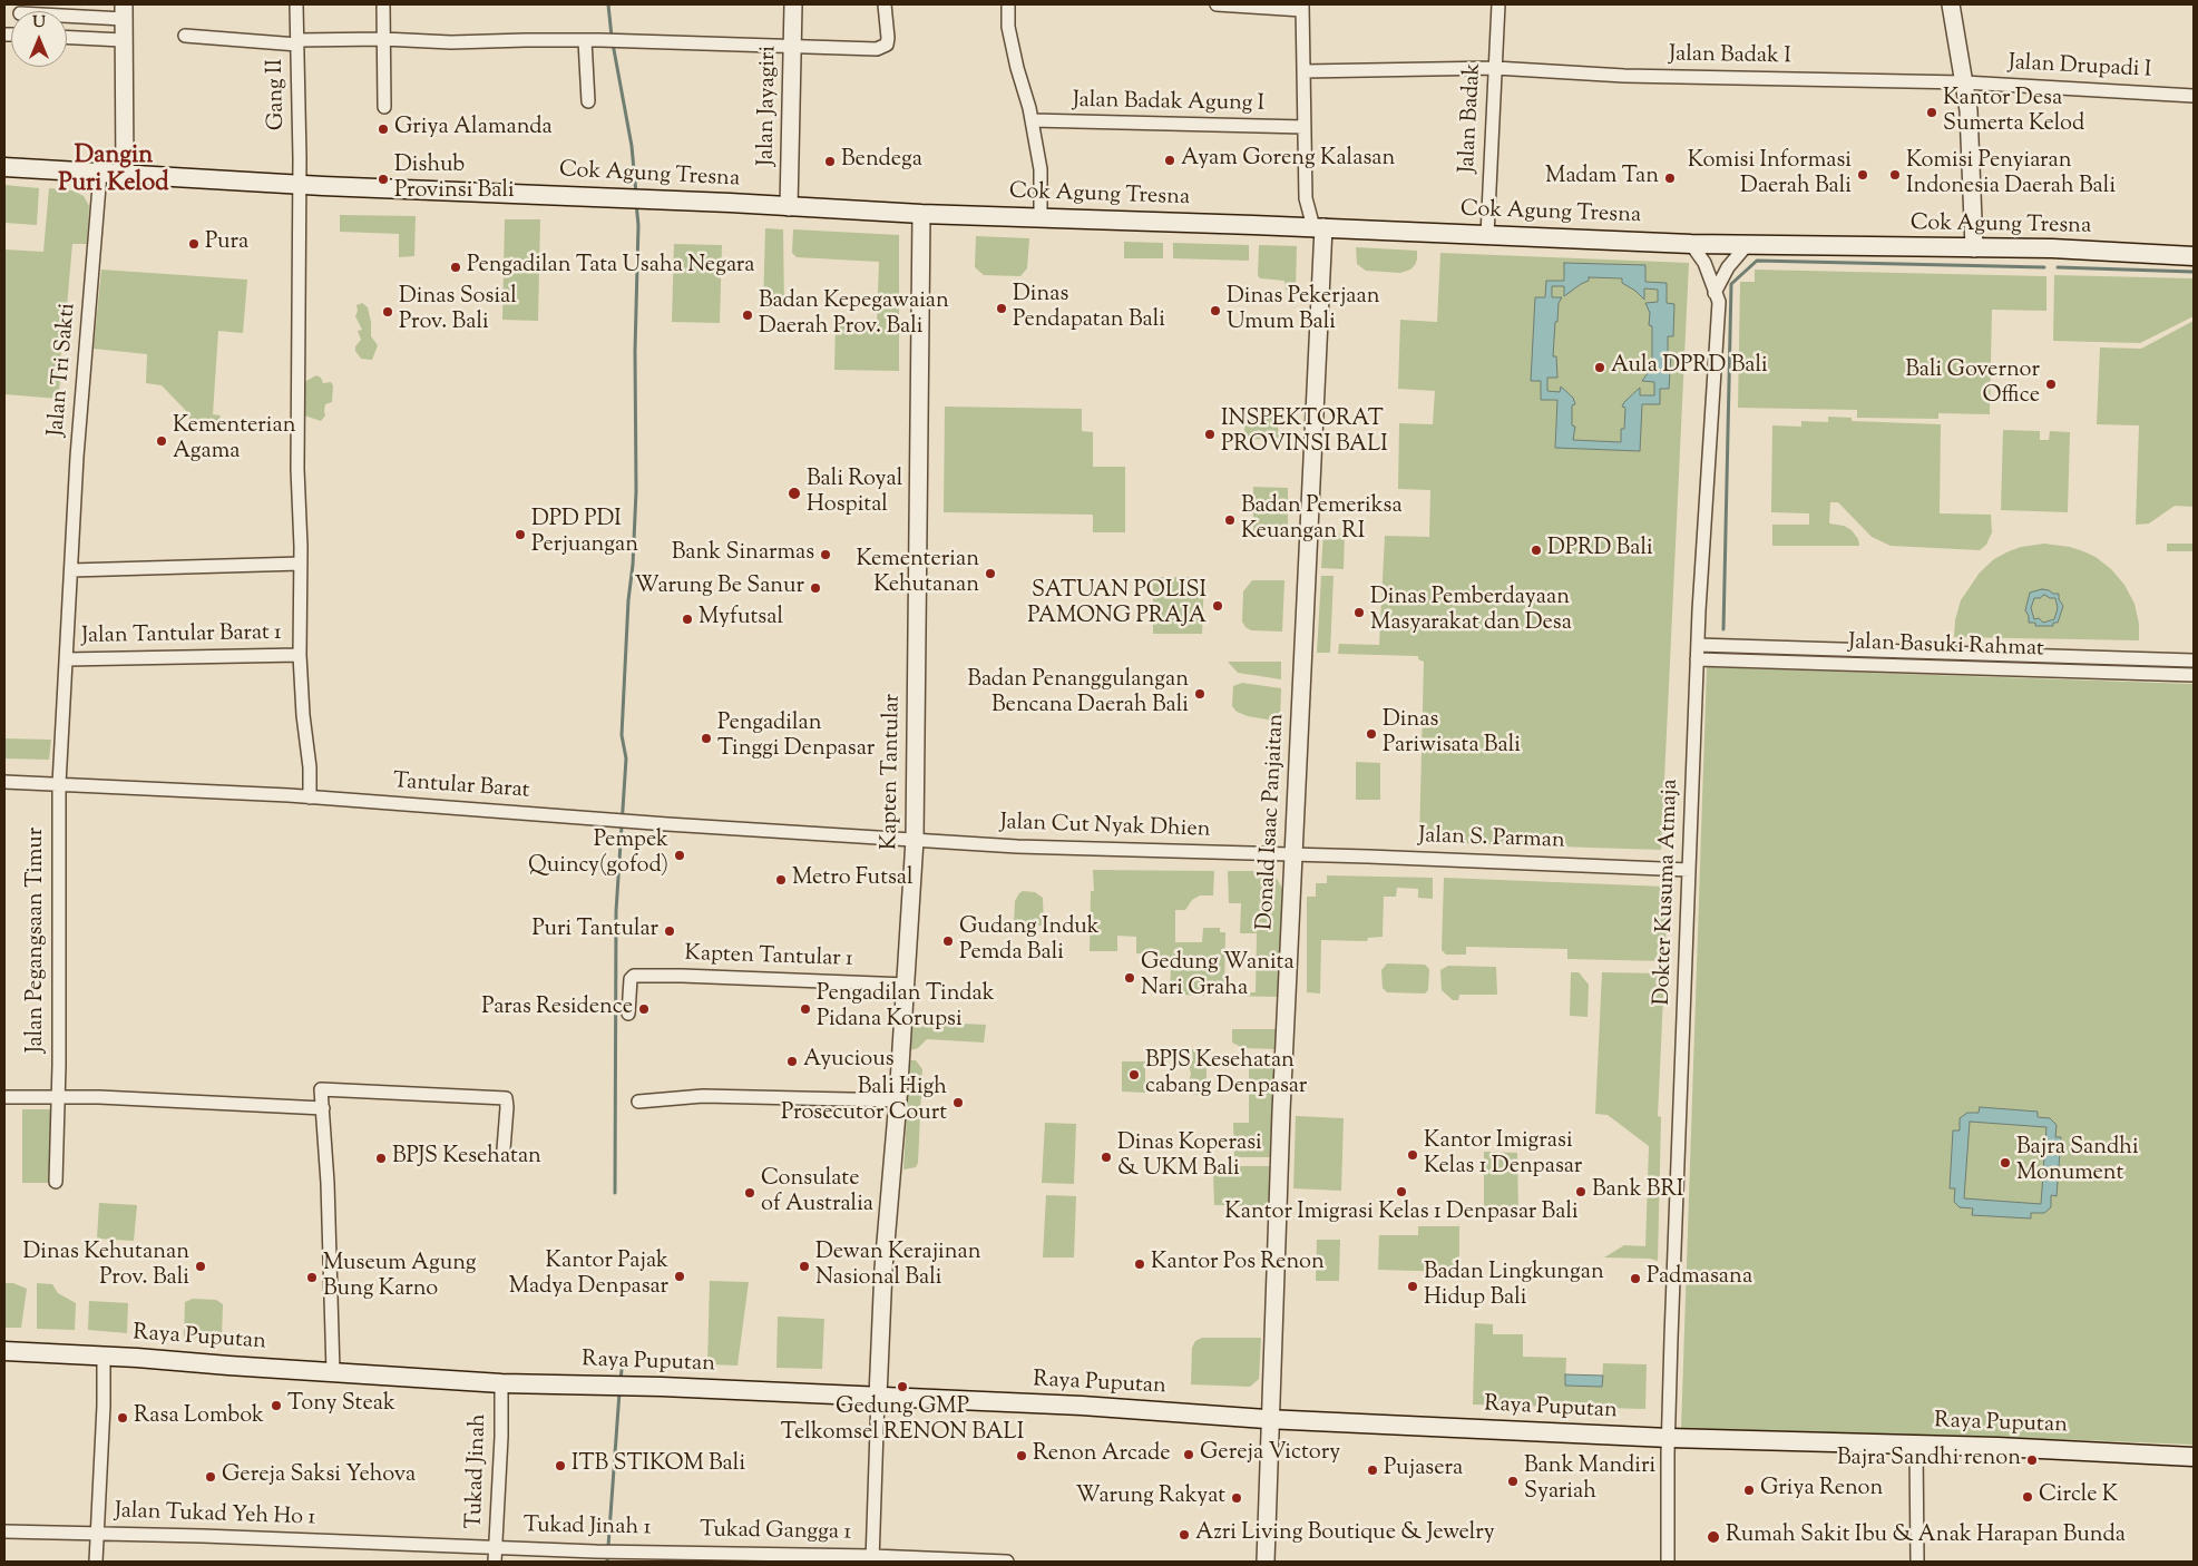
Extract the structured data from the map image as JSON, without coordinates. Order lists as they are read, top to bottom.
{
  "streets": {
    "main road": ["Cok Agung Tresna", "Raya Puputan"],
    "street": [
      "Jalan Badak I",
      "Jalan Drupadi I",
      "Gang II",
      "Jalan Badak Agung I",
      "Jalan Jayagiri",
      "Jalan Badak",
      "Jalan Tri Sakti",
      "Jalan Tantular Barat 1",
      "Jalan Basuki Rahmat",
      "Kapten Tantular",
      "Tantular Barat",
      "Donald Isaac Panjaitan",
      "Jalan Cut Nyak Dhien",
      "Jalan S. Parman",
      "Dokter Kusuma Atmaja",
      "Jalan Pegangsaan Timur",
      "Kapten Tantular 1",
      "Tukad Jinah",
      "Jalan Tukad Yeh Ho 1",
      "Tukad Jinah 1",
      "Tukad Gangga 1"
    ]
  },
  "crossings": [
    ["Jalan Badak I", "Jalan Drupadi I"],
    ["Jalan Badak I", "Jalan Badak"],
    ["Gang II", "Cok Agung Tresna"],
    ["Gang II", "Jalan Tantular Barat 1"],
    ["Gang II", "Tantular Barat"],
    ["Jalan Jayagiri", "Cok Agung Tresna"],
    ["Jalan Badak", "Cok Agung Tresna"],
    ["Cok Agung Tresna", "Jalan Tri Sakti"],
    ["Cok Agung Tresna", "Kapten Tantular"],
    ["Cok Agung Tresna", "Donald Isaac Panjaitan"],
    ["Cok Agung Tresna", "Dokter Kusuma Atmaja"],
    ["Jalan Tri Sakti", "Jalan Tantular Barat 1"],
    ["Jalan Tantular Barat 1", "Tantular Barat"],
    ["Jalan Tantular Barat 1", "Jalan Pegangsaan Timur"],
    ["Jalan Basuki Rahmat", "Dokter Kusuma Atmaja"],
    ["Kapten Tantular", "Tantular Barat"],
    ["Kapten Tantular", "Jalan Cut Nyak Dhien"],
    ["Kapten Tantular", "Kapten Tantular 1"],
    ["Kapten Tantular", "Raya Puputan"],
    ["Tantular Barat", "Jalan Cut Nyak Dhien"],
    ["Tantular Barat", "Jalan Pegangsaan Timur"],
    ["Donald Isaac Panjaitan", "Jalan Cut Nyak Dhien"],
    ["Donald Isaac Panjaitan", "Jalan S. Parman"],
    ["Donald Isaac Panjaitan", "Raya Puputan"],
    ["Jalan Cut Nyak Dhien", "Jalan S. Parman"],
    ["Jalan S. Parman", "Dokter Kusuma Atmaja"],
    ["Dokter Kusuma Atmaja", "Raya Puputan"],
    ["Raya Puputan", "Tukad Jinah"],
    ["Tukad Jinah", "Jalan Tukad Yeh Ho 1"],
    ["Tukad Jinah", "Tukad Jinah 1"],
    ["Jalan Tukad Yeh Ho 1", "Tukad Jinah 1"],
    ["Tukad Jinah 1", "Tukad Gangga 1"]
  ],
  "districts": ["Dangin Puri Kelod"],
  "places": [
    "Kantor Desa Sumerta Kelod",
    "Griya Alamanda",
    "Ayam Goreng Kalasan",
    "Bendega",
    "Komisi Informasi Daerah Bali",
    "Komisi Penyiaran Indonesia Daerah Bali",
    "Madam Tan",
    "Dishub Provinsi Bali",
    "Pura",
    "Pengadilan Tata Usaha Negara",
    "Dinas Pendapatan Bali",
    "Dinas Pekerjaan Umum Bali",
    "Dinas Sosial Prov. Bali",
    "Badan Kepegawaian Daerah Prov. Bali",
    "Aula DPRD Bali",
    "Bali Governor Office",
    "INSPEKTORAT PROVINSI BALI",
    "Kementerian Agama",
    "Bali Royal Hospital",
    "Badan Pemeriksa Keuangan RI",
    "DPD PDI Perjuangan",
    "DPRD Bali",
    "Bank Sinarmas",
    "Kementerian Kehutanan",
    "Warung Be Sanur",
    "SATUAN POLISI PAMONG PRAJA",
    "Dinas Pemberdayaan Masyarakat dan Desa",
    "Myfutsal",
    "Badan Penanggulangan Bencana Daerah Bali",
    "Dinas Pariwisata Bali",
    "Pengadilan Tinggi Denpasar",
    "Pempek Quincy(gofod)",
    "Metro Futsal",
    "Puri Tantular",
    "Gudang Induk Pemda Bali",
    "Gedung Wanita Nari Graha",
    "Paras Residence",
    "Pengadilan Tindak Pidana Korupsi",
    "Ayucious",
    "BPJS Kesehatan cabang Denpasar",
    "Bali High Prosecutor Court",
    "Kantor Imigrasi Kelas 1 Denpasar",
    "Dinas Koperasi & UKM Bali",
    "BPJS Kesehatan",
    "Bajra Sandhi Monument",
    "Kantor Imigrasi Kelas 1 Denpasar Bali",
    "Bank BRI",
    "Consulate of Australia",
    "Kantor Pos Renon",
    "Dinas Kehutanan Prov. Bali",
    "Dewan Kerajinan Nasional Bali",
    "Kantor Pajak Madya Denpasar",
    "Museum Agung Bung Karno",
    "Padmasana",
    "Badan Lingkungan Hidup Bali",
    "Gedung GMP Telkomsel RENON BALI",
    "Tony Steak",
    "Rasa Lombok",
    "Gereja Victory",
    "Renon Arcade",
    "Bajra Sandhi renon",
    "ITB STIKOM Bali",
    "Pujasera",
    "Gereja Saksi Yehova",
    "Bank Mandiri Syariah",
    "Griya Renon",
    "Circle K",
    "Warung Rakyat",
    "Azri Living Boutique & Jewelry",
    "Rumah Sakit Ibu & Anak Harapan Bunda"
  ],
  "north": "top"
}
